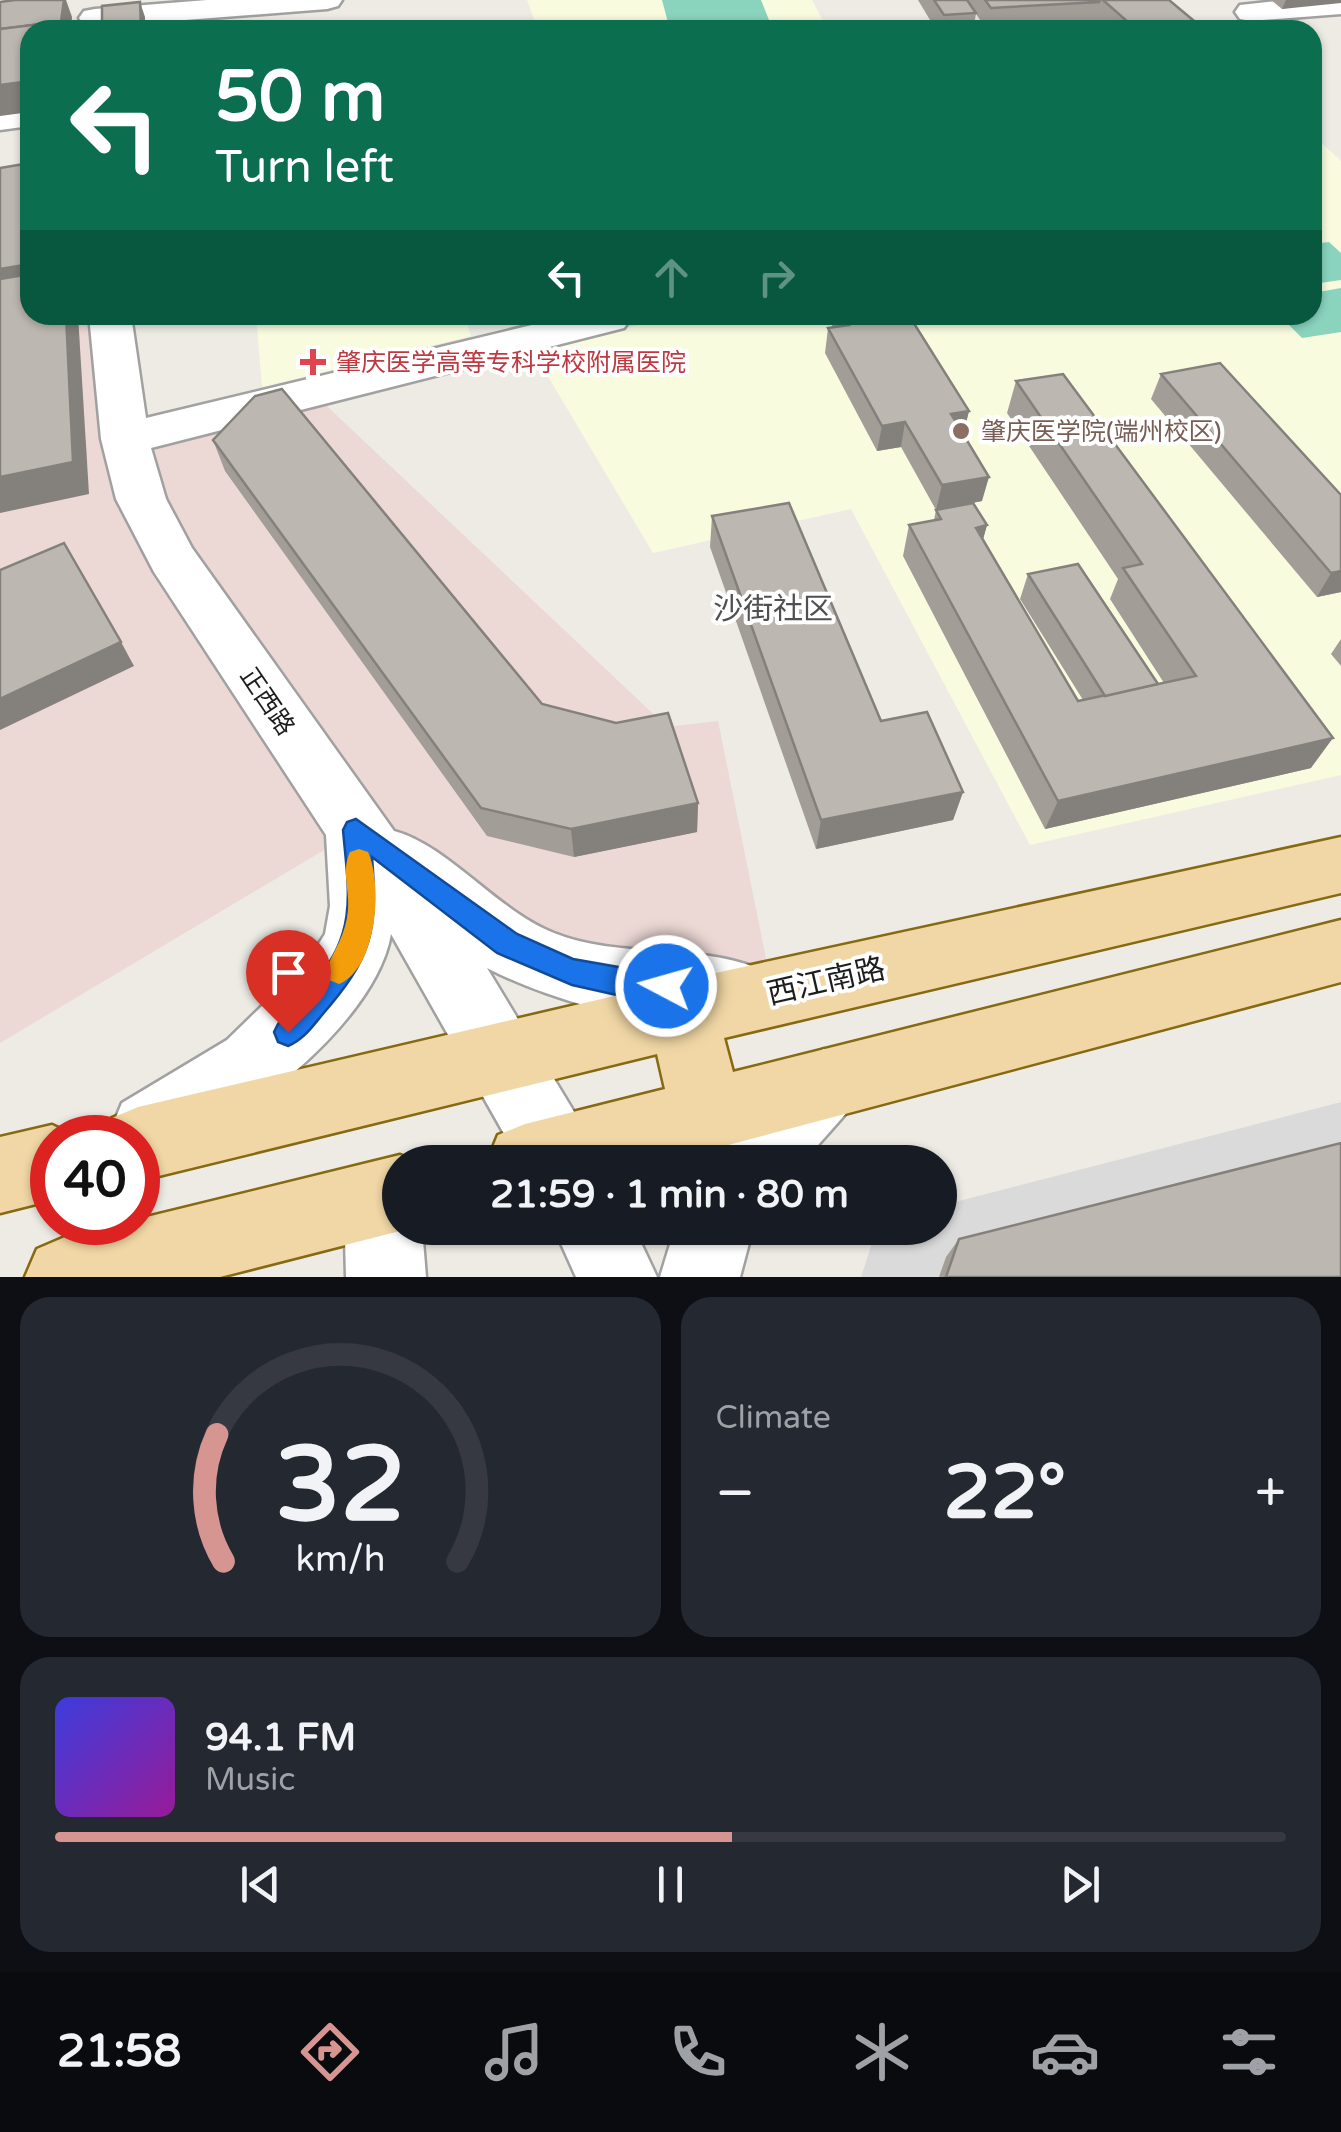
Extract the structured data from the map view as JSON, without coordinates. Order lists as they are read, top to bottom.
{
  "streets": {
    "main road": ["西江南路"],
    "street": ["正西路"]
  },
  "crossings": [
    ["正西路", "西江南路"]
  ],
  "districts": ["沙街社区"],
  "places": {
    "health": ["肇庆医学高等专科学校附属医院"],
    "other": ["肇庆医学院(端州校区)"]
  },
  "page": {
    "turn": ["50 m", "Turn left"],
    "limit": "40",
    "trip": "21:59 · 1 min · 80 m",
    "tile": "Climate",
    "heat": ["−", "22°", "+"],
    "song": ["94.1 FM", "Music"],
    "tabs": "21:58",
    "gauge": ["32", "km/h"]
  }
}
